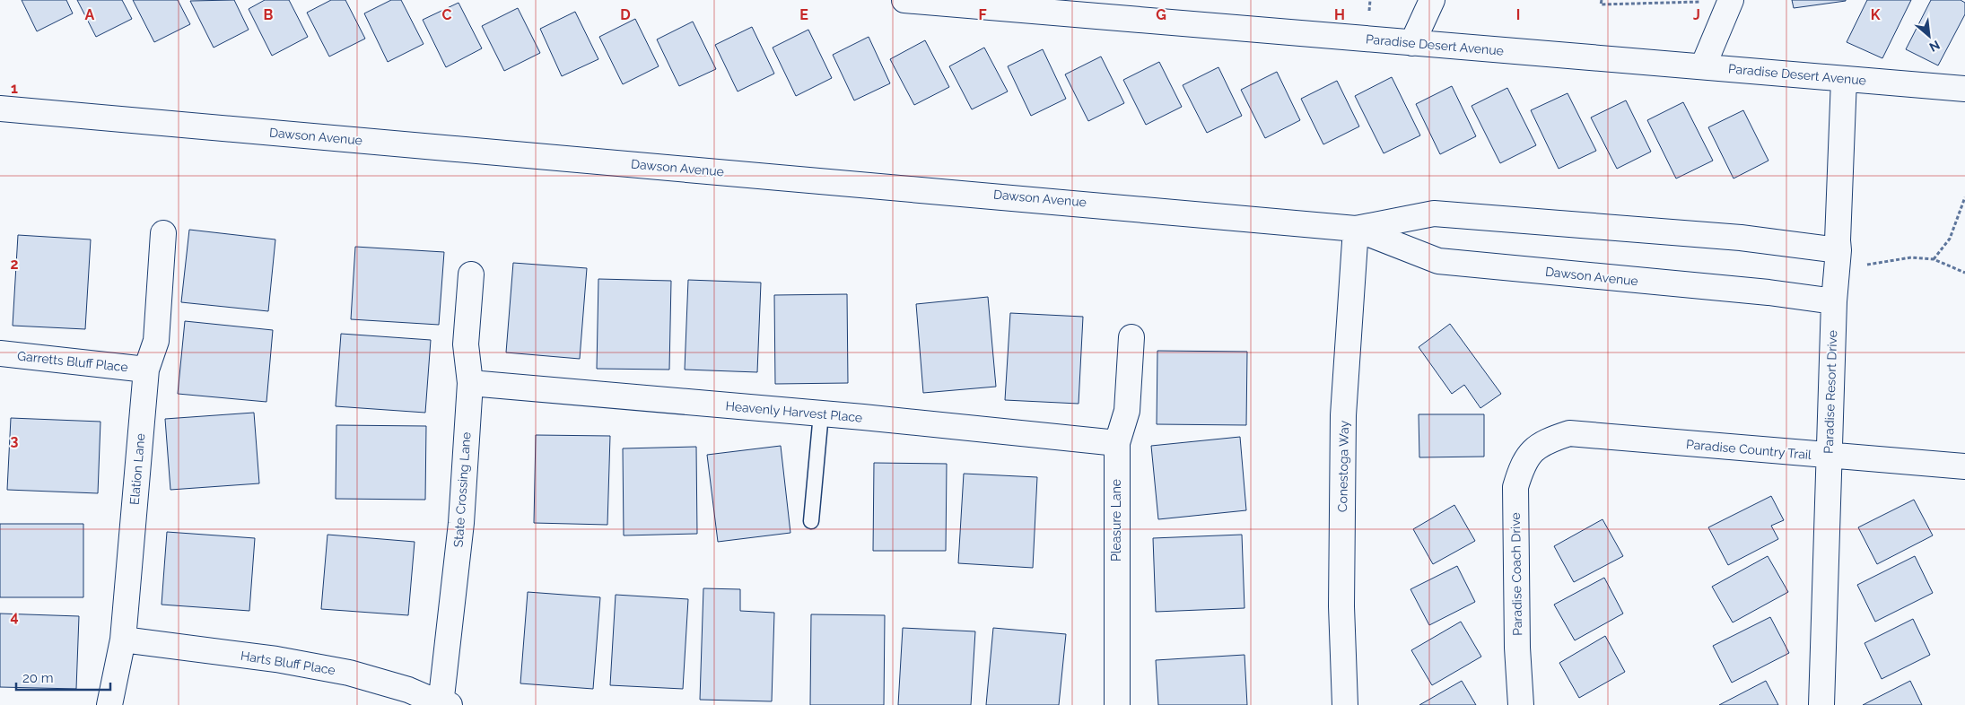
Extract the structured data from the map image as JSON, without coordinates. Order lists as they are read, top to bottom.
{
  "streets": {
    "street": [
      "Paradise Desert Avenue",
      "Dawson Avenue",
      "Garretts Bluff Place",
      "Paradise Resort Drive",
      "Heavenly Harvest Place",
      "Paradise Country Trail",
      "Conestoga Way",
      "Elation Lane",
      "State Crossing Lane",
      "Pleasure Lane",
      "Paradise Coach Drive",
      "Harts Bluff Place"
    ]
  },
  "crossings": [
    ["Paradise Desert Avenue", "Paradise Resort Drive"],
    ["Dawson Avenue", "Paradise Resort Drive"],
    ["Dawson Avenue", "Conestoga Way"],
    ["Garretts Bluff Place", "Elation Lane"],
    ["Paradise Resort Drive", "Paradise Country Trail"],
    ["Heavenly Harvest Place", "State Crossing Lane"],
    ["Heavenly Harvest Place", "Pleasure Lane"],
    ["Paradise Country Trail", "Paradise Coach Drive"],
    ["Elation Lane", "Harts Bluff Place"],
    ["State Crossing Lane", "Harts Bluff Place"]
  ],
  "scale_bar": "20 m",
  "north": "bottom right",
  "grid": {
    "columns": [
      "A",
      "B",
      "C",
      "D",
      "E",
      "F",
      "G",
      "H",
      "I",
      "J",
      "K"
    ],
    "rows": [
      "1",
      "2",
      "3",
      "4"
    ]
  }
}
